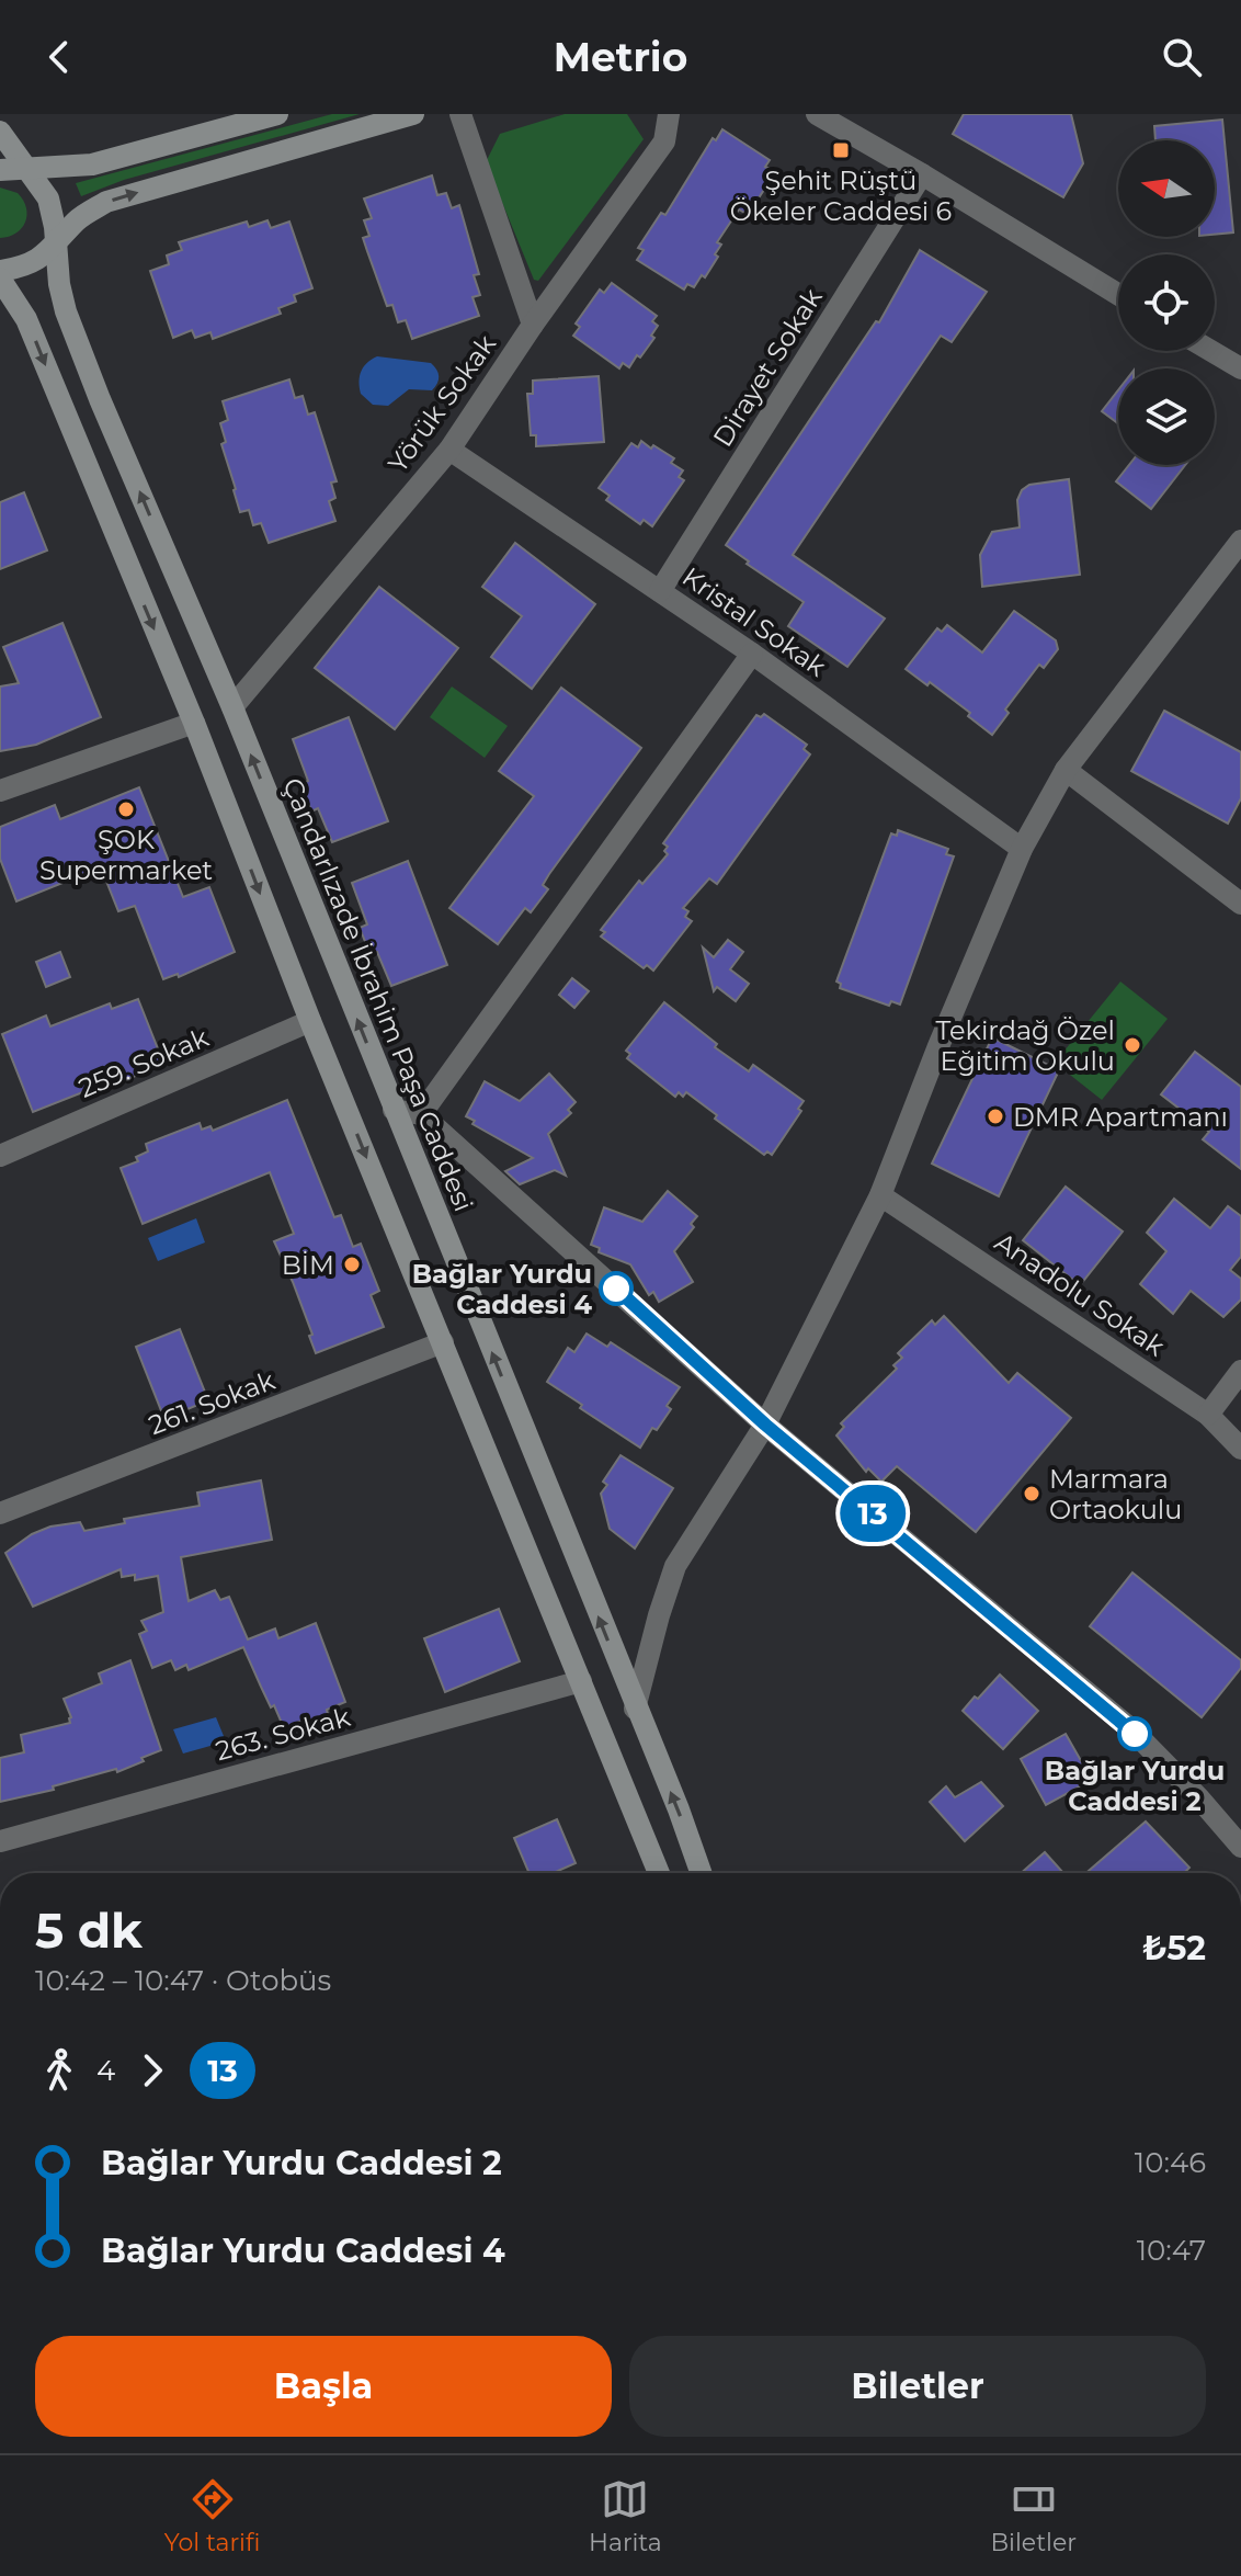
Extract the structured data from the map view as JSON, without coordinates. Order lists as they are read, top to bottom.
{
  "streets": {
    "main road": ["Çandarlızade İbrahim Paşa Caddesi"],
    "street": [
      "Dirayet Sokak",
      "Yörük Sokak",
      "Kristal Sokak",
      "259. Sokak",
      "Anadolu Sokak",
      "261. Sokak",
      "263. Sokak"
    ]
  },
  "crossings": [
    ["Dirayet Sokak", "Kristal Sokak"],
    ["Yörük Sokak", "Kristal Sokak"],
    ["Yörük Sokak", "Çandarlızade İbrahim Paşa Caddesi"]
  ],
  "places": {
    "transit": ["Şehit Rüştü Ökeler Caddesi 6"],
    "other": [
      "ŞOK Supermarket",
      "Tekirdağ Özel Eğitim Okulu",
      "DMR Apartmanı",
      "BİM",
      "Bağlar Yurdu Caddesi 4",
      "Marmara Ortaokulu",
      "Bağlar Yurdu Caddesi 2"
    ]
  },
  "lines": ["bus line 13"],
  "north": "left",
  "page": {
    "header": "Metrio",
    "on_map": "13",
    "heading": ["5 dk", "10:42 – 10:47 · Otobüs", "₺52"],
    "legs": ["4", "13"],
    "list": [
      {
        "name": "Bağlar Yurdu Caddesi 2",
        "value": "10:46"
      },
      {
        "name": "Bağlar Yurdu Caddesi 4",
        "value": "10:47"
      }
    ],
    "buttons": ["Başla", "Biletler"],
    "tabs": ["Yol tarifi", "Harita", "Biletler"]
  }
}
